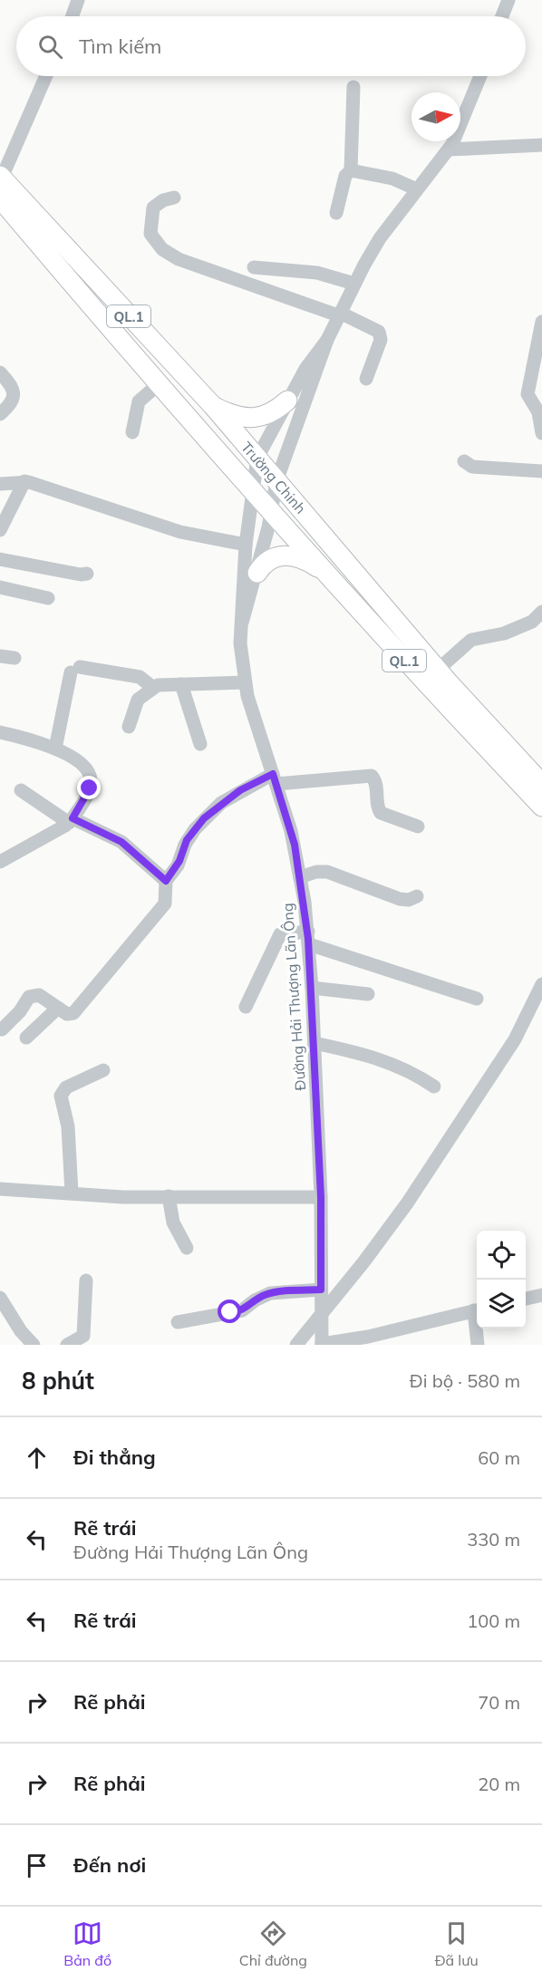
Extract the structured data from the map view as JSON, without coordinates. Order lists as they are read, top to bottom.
{
  "streets": {
    "highway": ["QL.1", "Trường Chinh"],
    "street": ["Đường Hải Thượng Lãn Ông"]
  },
  "crossings": [
    ["Trường Chinh", "Đường Hải Thượng Lãn Ông"]
  ],
  "north": "right",
  "page": {
    "search": "Tìm kiếm",
    "heading": ["8 phút", "Đi bộ · 580 m"],
    "list": [
      ["Đi thẳng", "60 m"],
      ["Rẽ trái", "Đường Hải Thượng Lãn Ông", "330 m"],
      ["Rẽ trái", "100 m"],
      ["Rẽ phải", "70 m"],
      ["Rẽ phải", "20 m"],
      "Đến nơi"
    ],
    "nav": ["Bản đồ", "Chỉ đường", "Đã lưu"]
  }
}
